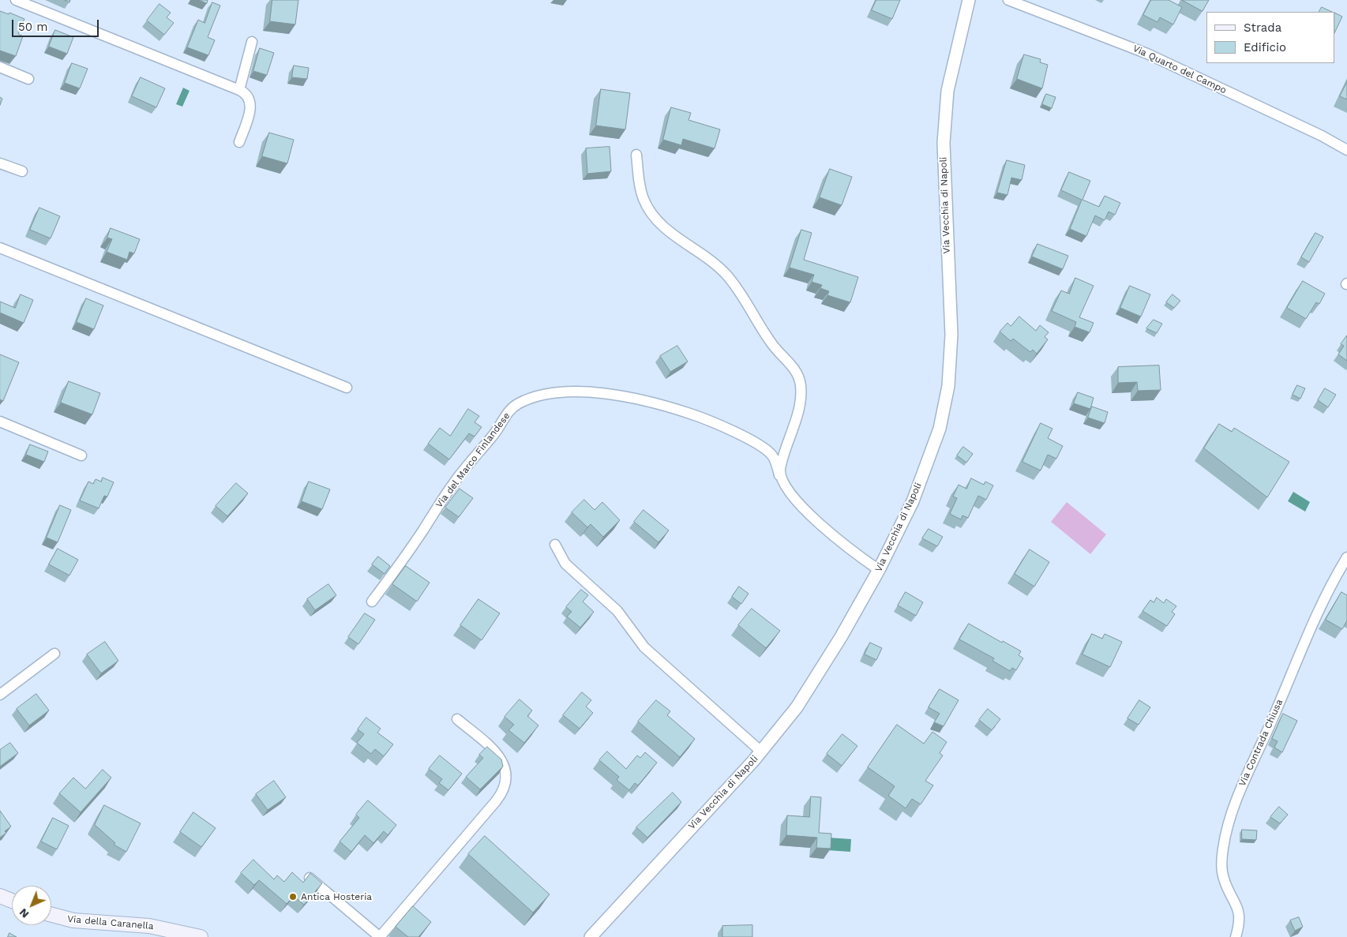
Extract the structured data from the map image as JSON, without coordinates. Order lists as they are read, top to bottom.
{
  "streets": {
    "main road": ["Via della Caranella"],
    "street": [
      "Via Quarto del Campo",
      "Via Vecchia di Napoli",
      "Via del Marco Finlandese",
      "Via Contrada Chiusa"
    ]
  },
  "crossings": [
    ["Via Vecchia di Napoli", "Via del Marco Finlandese"]
  ],
  "places": ["Antica Hosteria"],
  "legend": ["Strada", "Edificio"],
  "scale_bar": "50 m",
  "north": "bottom left"
}
